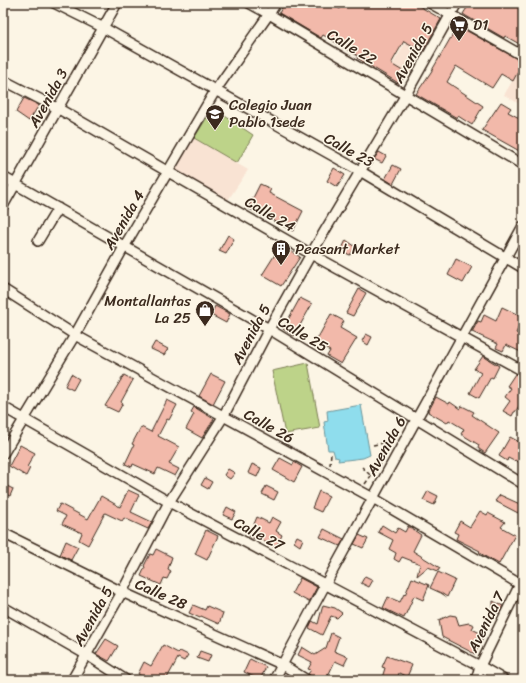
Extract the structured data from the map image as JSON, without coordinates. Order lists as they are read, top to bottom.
{
  "streets": {
    "street": [
      "Calle 22",
      "Avenida 5",
      "Avenida 3",
      "Calle 23",
      "Calle 24",
      "Avenida 4",
      "Calle 25",
      "Calle 26",
      "Avenida 6",
      "Calle 27",
      "Calle 28",
      "Avenida 7"
    ]
  },
  "crossings": [
    ["Calle 22", "Avenida 5"],
    ["Calle 22", "Avenida 4"],
    ["Avenida 5", "Calle 23"],
    ["Avenida 5", "Calle 24"],
    ["Avenida 5", "Calle 25"],
    ["Avenida 5", "Calle 26"],
    ["Avenida 5", "Calle 27"],
    ["Avenida 5", "Calle 28"],
    ["Avenida 3", "Calle 23"],
    ["Avenida 3", "Calle 24"],
    ["Avenida 3", "Calle 25"],
    ["Calle 23", "Avenida 4"],
    ["Calle 23", "Avenida 6"],
    ["Calle 24", "Avenida 4"],
    ["Calle 24", "Avenida 6"],
    ["Avenida 4", "Calle 25"],
    ["Avenida 4", "Calle 26"],
    ["Avenida 4", "Calle 27"],
    ["Calle 25", "Avenida 6"],
    ["Calle 26", "Avenida 6"],
    ["Calle 26", "Avenida 7"],
    ["Avenida 6", "Calle 27"],
    ["Avenida 6", "Calle 28"],
    ["Calle 27", "Avenida 7"]
  ],
  "places": {
    "supermarket": ["D1"],
    "school or university": ["Colegio Juan Pablo 1sede"],
    "building": ["Peasant Market"],
    "shop": ["Montallantas La 25"]
  }
}
